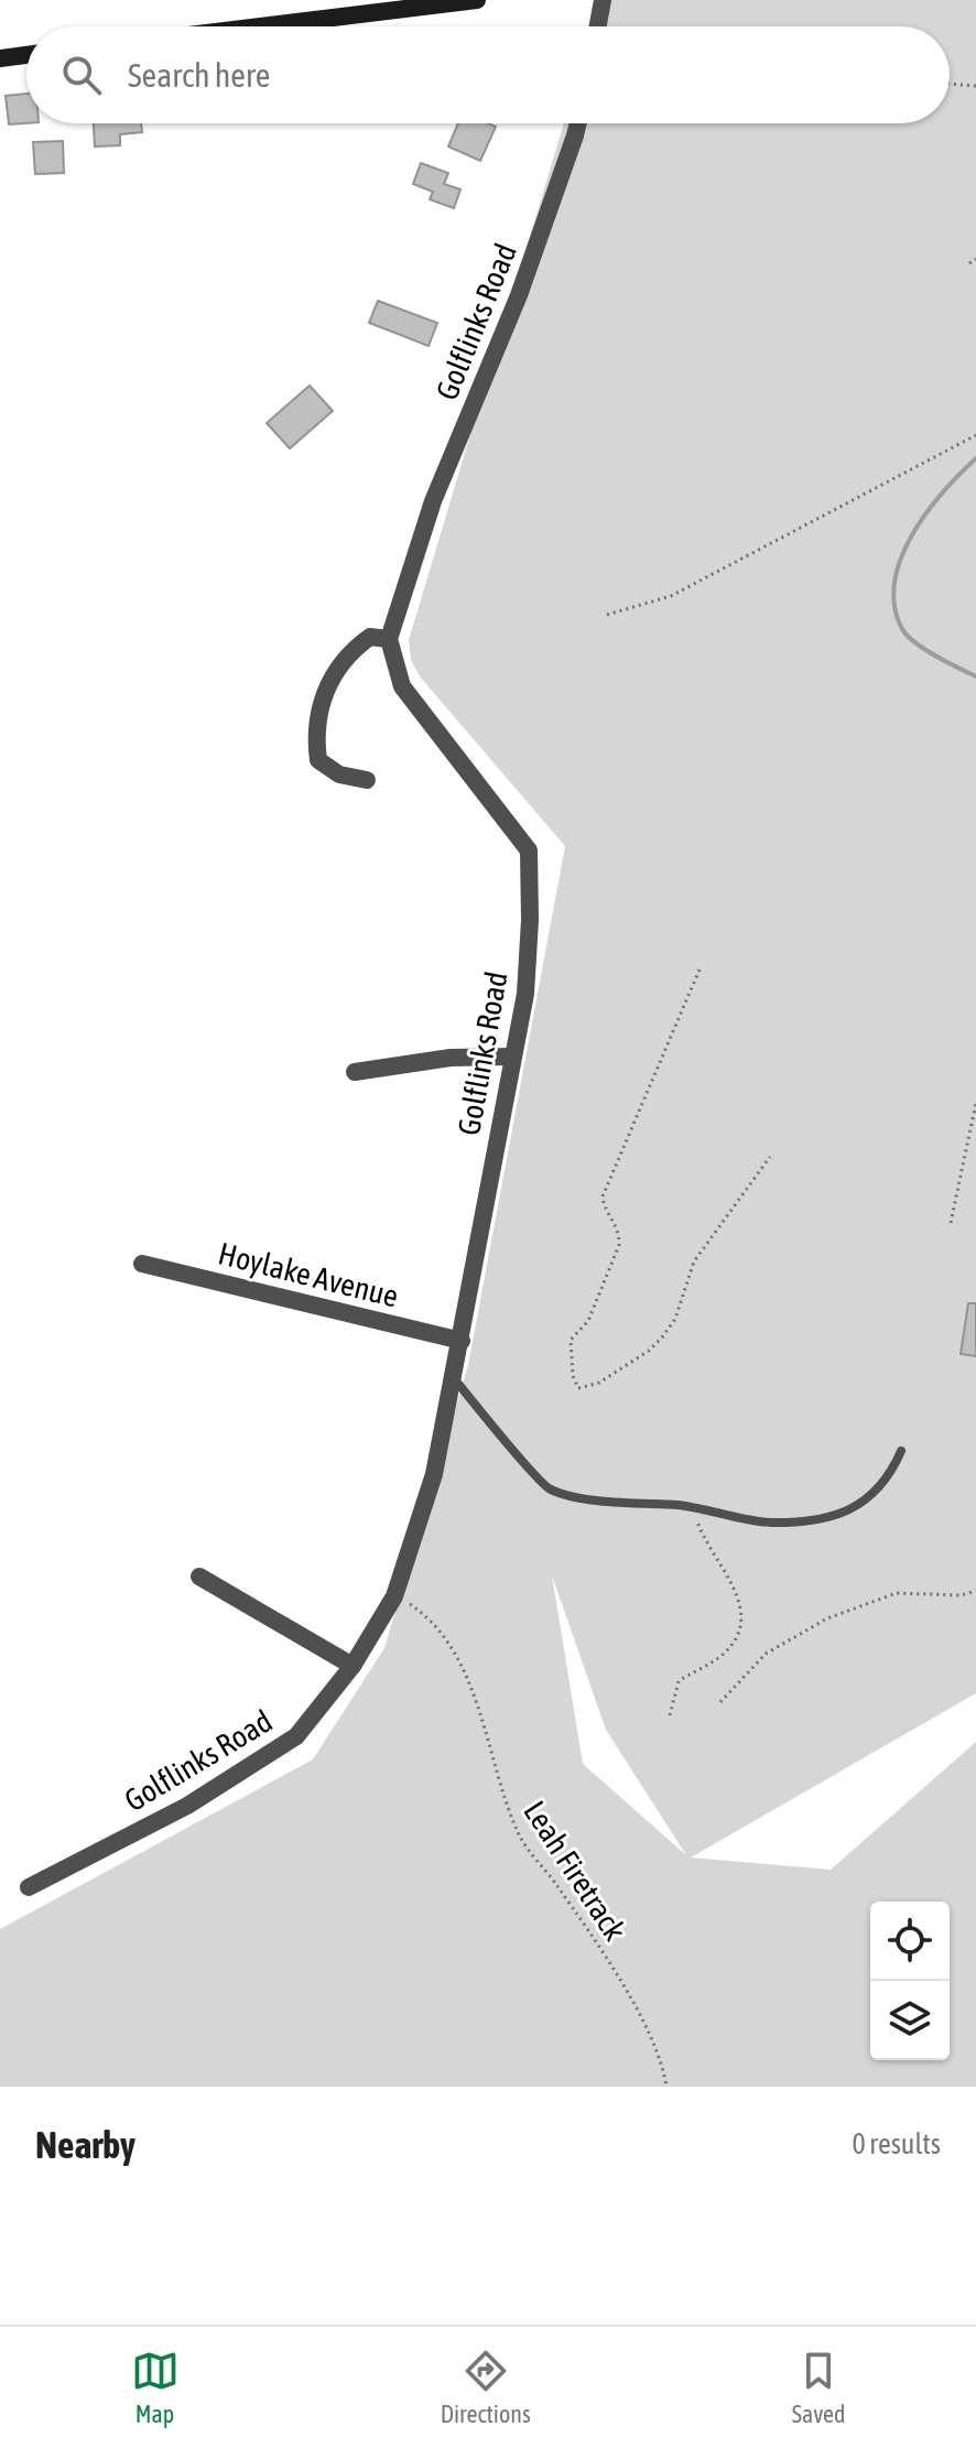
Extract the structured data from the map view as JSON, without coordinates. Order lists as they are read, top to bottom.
{
  "streets": {
    "street": ["Golflinks Road", "Hoylake Avenue"],
    "path": ["Leah Firetrack"]
  },
  "crossings": [
    ["Golflinks Road", "Hoylake Avenue"],
    ["Golflinks Road", "Leah Firetrack"]
  ],
  "page": {
    "search": "Search here",
    "heading": ["Nearby", "0 results"],
    "nav": ["Map", "Directions", "Saved"]
  }
}
